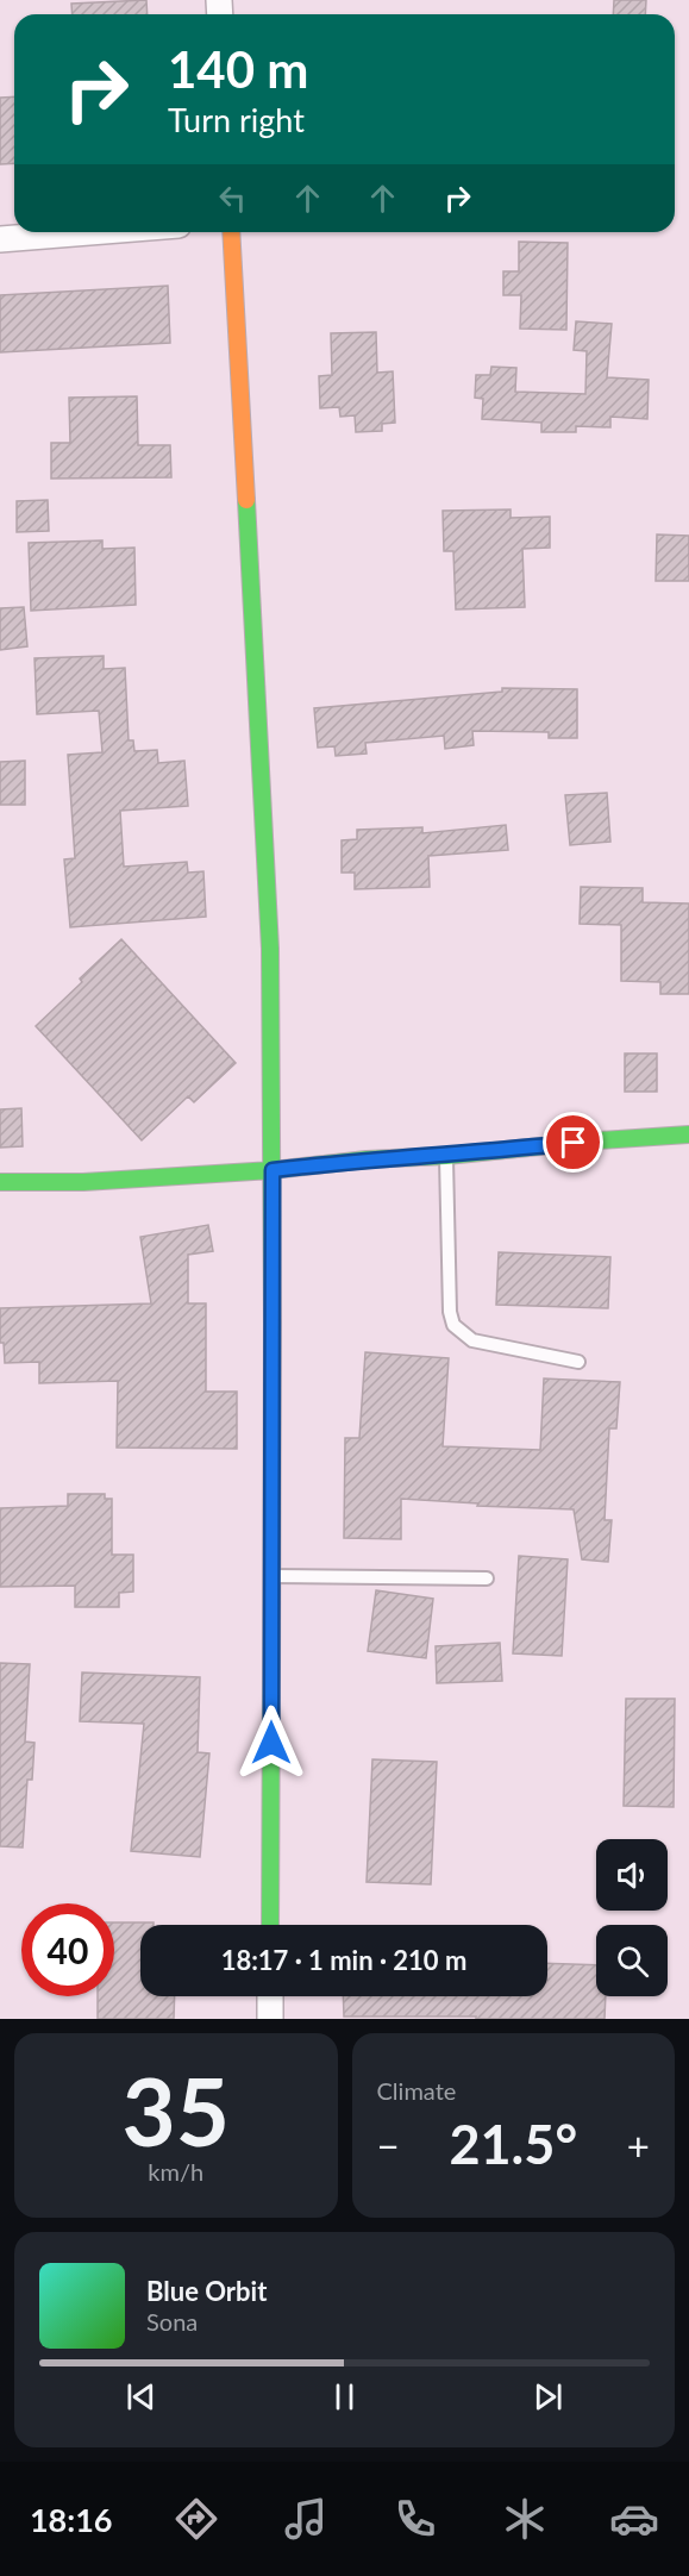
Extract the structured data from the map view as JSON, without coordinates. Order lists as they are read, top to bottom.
{
  "page": {
    "turn": ["140 m", "Turn right"],
    "limit": "40",
    "trip": "18:17 · 1 min · 210 m",
    "tile": [
      ["35", "km/h"],
      "Climate"
    ],
    "heat": ["−", "21.5°", "+"],
    "song": ["Blue Orbit", "Sona"],
    "tabs": "18:16"
  }
}
